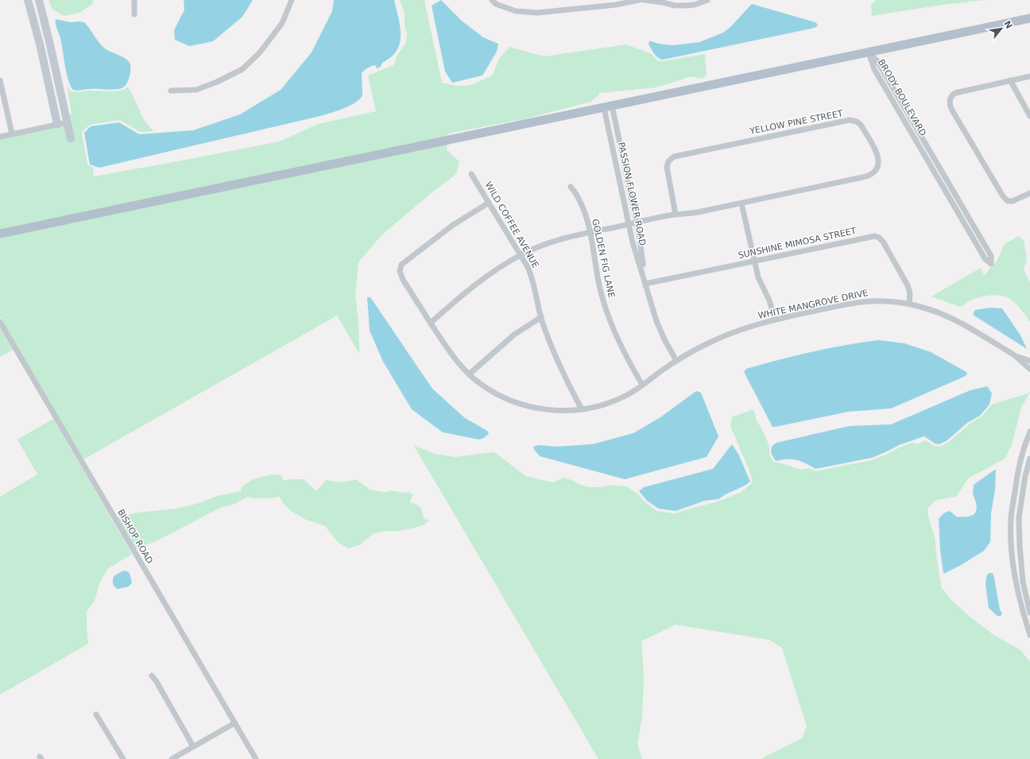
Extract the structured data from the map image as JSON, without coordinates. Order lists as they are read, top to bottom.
{
  "streets": {
    "street": [
      "BRODY BOULEVARD",
      "YELLOW PINE STREET",
      "PASSION FLOWER ROAD",
      "WILD COFFEE AVENUE",
      "SUNSHINE MIMOSA STREET",
      "GOLDEN FIG LANE",
      "WHITE MANGROVE DRIVE",
      "BISHOP ROAD"
    ]
  },
  "crossings": [
    ["YELLOW PINE STREET", "PASSION FLOWER ROAD"],
    ["YELLOW PINE STREET", "WILD COFFEE AVENUE"],
    ["YELLOW PINE STREET", "GOLDEN FIG LANE"],
    ["YELLOW PINE STREET", "WHITE MANGROVE DRIVE"],
    ["PASSION FLOWER ROAD", "SUNSHINE MIMOSA STREET"],
    ["PASSION FLOWER ROAD", "WHITE MANGROVE DRIVE"],
    ["WILD COFFEE AVENUE", "WHITE MANGROVE DRIVE"],
    ["SUNSHINE MIMOSA STREET", "WHITE MANGROVE DRIVE"],
    ["GOLDEN FIG LANE", "WHITE MANGROVE DRIVE"]
  ],
  "north": "top right"
}
